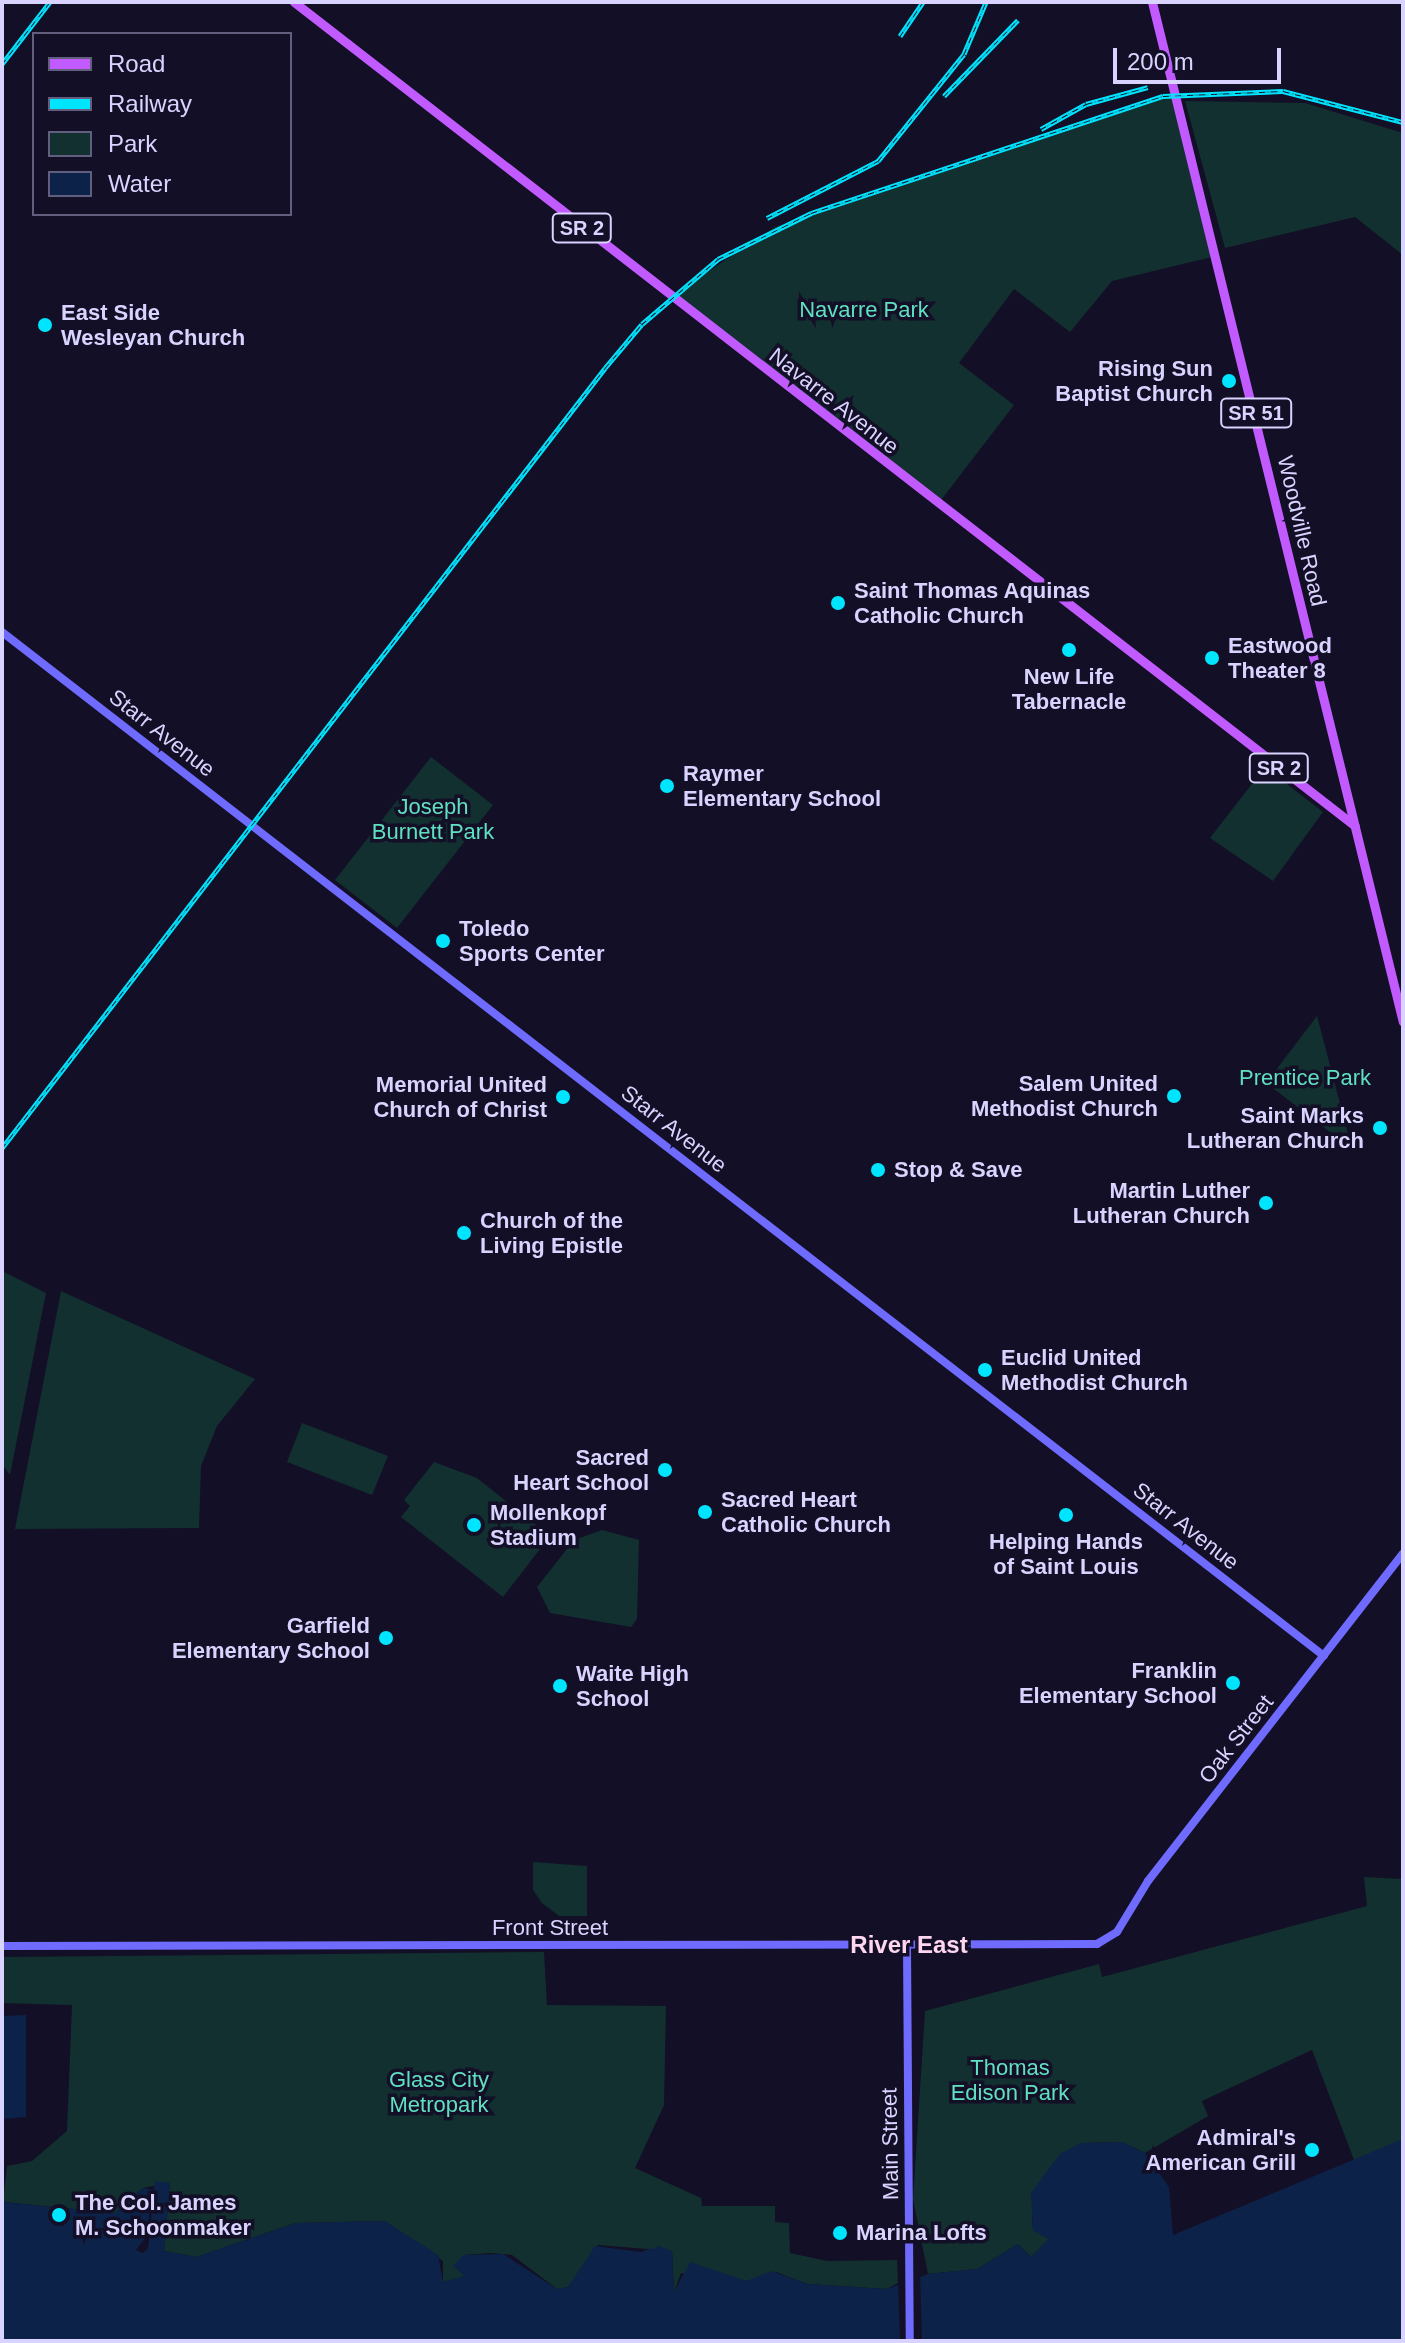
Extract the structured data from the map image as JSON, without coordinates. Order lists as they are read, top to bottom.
{
  "streets": {
    "main road": [
      "SR 2",
      "Navarre Avenue",
      "SR 51",
      "Woodville Road",
      "Starr Avenue",
      "Oak Street",
      "Front Street",
      "Main Street"
    ]
  },
  "crossings": [
    ["Navarre Avenue", "Woodville Road"],
    ["Starr Avenue", "Oak Street"],
    ["Oak Street", "Front Street"],
    ["Front Street", "Main Street"]
  ],
  "districts": ["River East"],
  "parks": [
    "Navarre Park",
    "Joseph Burnett Park",
    "Prentice Park",
    "Thomas Edison Park",
    "Glass City Metropark"
  ],
  "places": [
    "East Side Wesleyan Church",
    "Rising Sun Baptist Church",
    "Saint Thomas Aquinas Catholic Church",
    "New Life Tabernacle",
    "Eastwood Theater 8",
    "Raymer Elementary School",
    "Toledo Sports Center",
    "Salem United Methodist Church",
    "Memorial United Church of Christ",
    "Saint Marks Lutheran Church",
    "Stop & Save",
    "Martin Luther Lutheran Church",
    "Church of the Living Epistle",
    "Euclid United Methodist Church",
    "Sacred Heart School",
    "Sacred Heart Catholic Church",
    "Helping Hands of Saint Louis",
    "Mollenkopf Stadium",
    "Garfield Elementary School",
    "Franklin Elementary School",
    "Waite High School",
    "Admiral's American Grill",
    "The Col. James M. Schoonmaker",
    "Marina Lofts"
  ],
  "legend": [
    "Road",
    "Railway",
    "Park",
    "Water"
  ],
  "scale_bar": "200 m"
}
